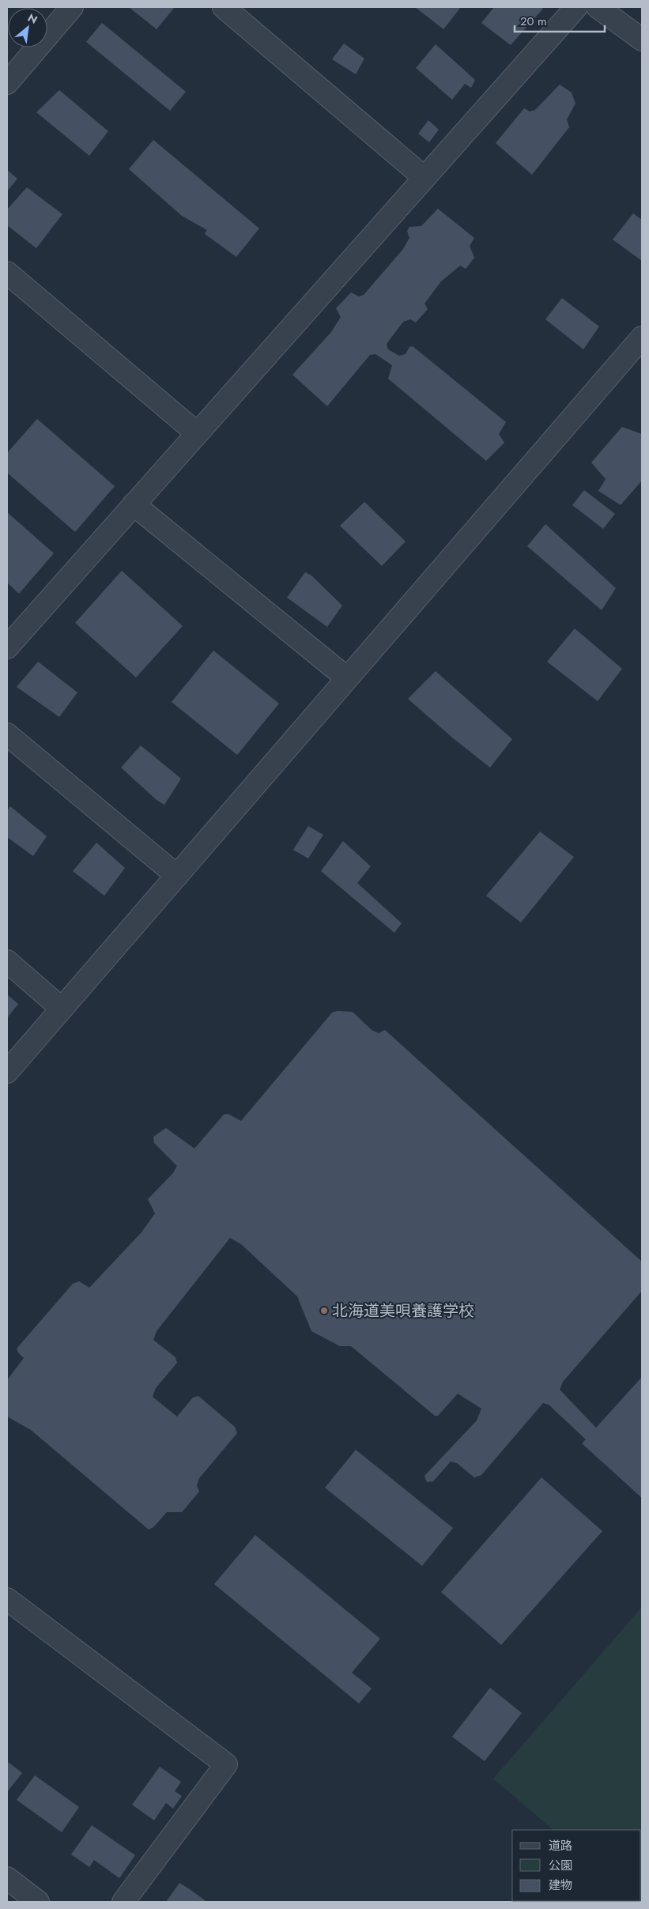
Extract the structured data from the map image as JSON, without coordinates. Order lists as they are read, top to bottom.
{
  "places": ["北海道美唄養護学校"],
  "legend": ["道路", "公園", "建物"],
  "scale_bar": "20 m",
  "north": "top right"
}
